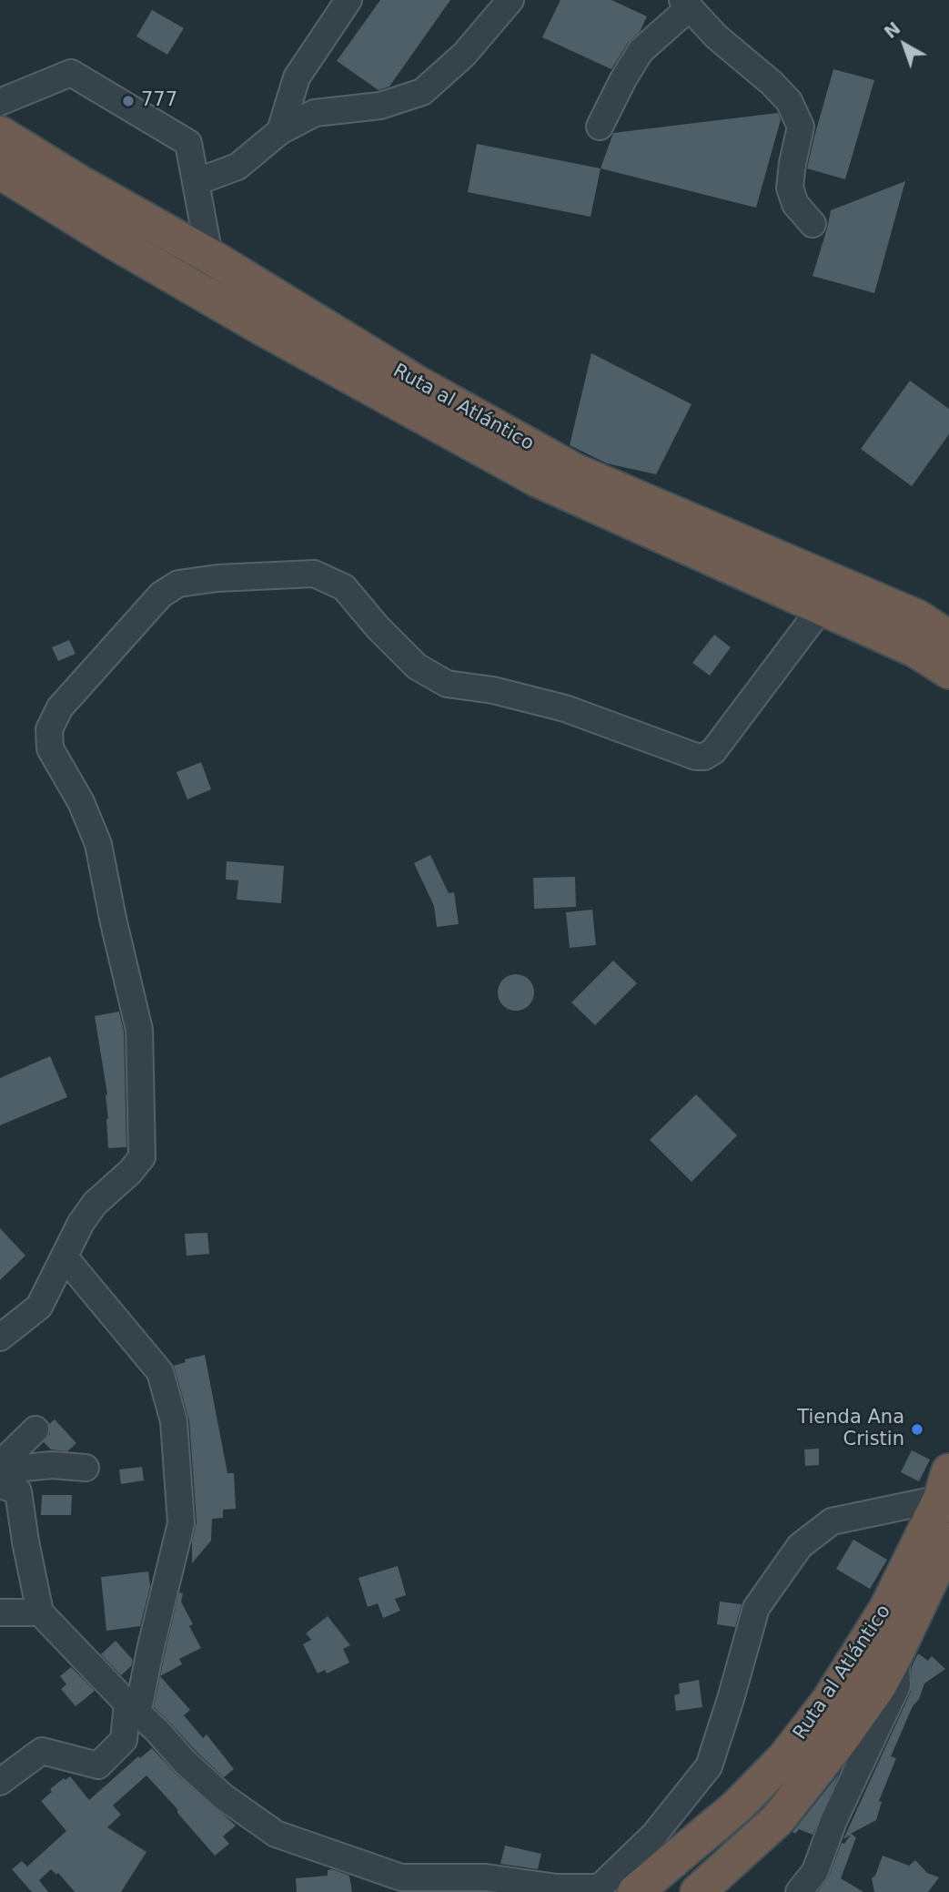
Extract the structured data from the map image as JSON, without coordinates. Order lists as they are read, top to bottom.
{
  "streets": {
    "highway": ["Ruta al Atlántico"]
  },
  "places": ["777", "Tienda Ana Cristin"],
  "north": "top left"
}
